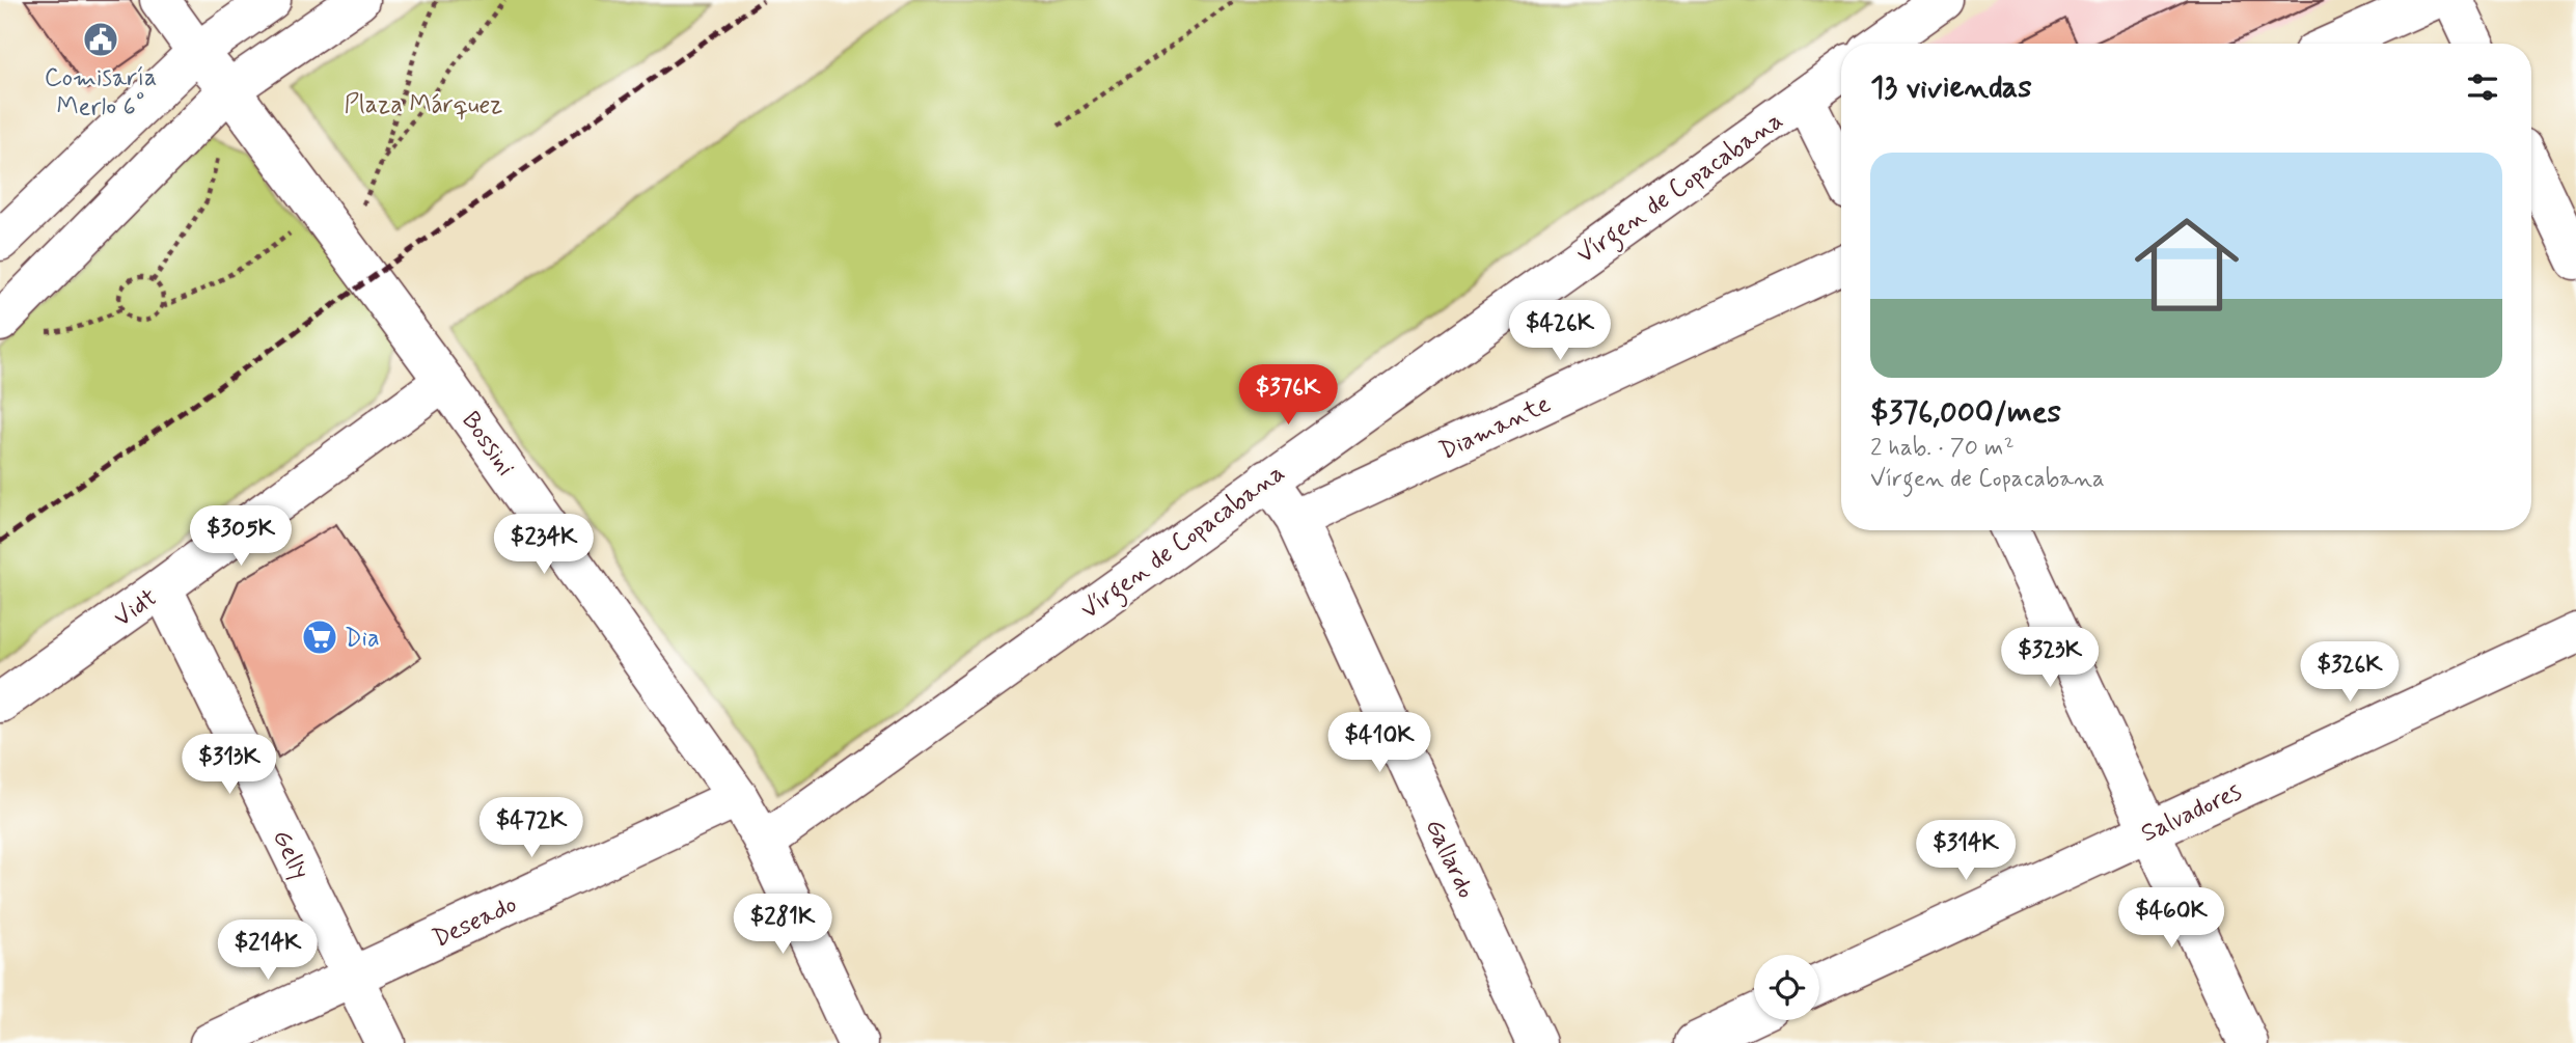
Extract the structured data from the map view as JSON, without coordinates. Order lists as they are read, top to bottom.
{
  "streets": {
    "street": [
      "Vírgen de Copacabana",
      "Diamante",
      "Bossini",
      "Vidt",
      "Salvadores",
      "Gelly",
      "Gallardo",
      "Deseado"
    ]
  },
  "crossings": [
    ["Vírgen de Copacabana", "Bossini"],
    ["Vírgen de Copacabana", "Gallardo"],
    ["Diamante", "Gallardo"],
    ["Bossini", "Vidt"],
    ["Bossini", "Deseado"],
    ["Vidt", "Gelly"],
    ["Gelly", "Deseado"]
  ],
  "parks": ["Plaza Márquez"],
  "places": {
    "public building": ["Comisaría Merlo 6°"],
    "supermarket": ["Dia"]
  },
  "page": {
    "heading": "13 viviendas",
    "list": [
      {
        "name": "$376,000/mes",
        "note": "2 hab. · 70 m² · Vírgen de Copacabana"
      }
    ],
    "price": [
      "$426K",
      "$376K",
      "$305K",
      "$234K",
      "$323K",
      "$326K",
      "$410K",
      "$313K",
      "$472K",
      "$314K",
      "$460K",
      "$281K",
      "$214K"
    ]
  }
}
